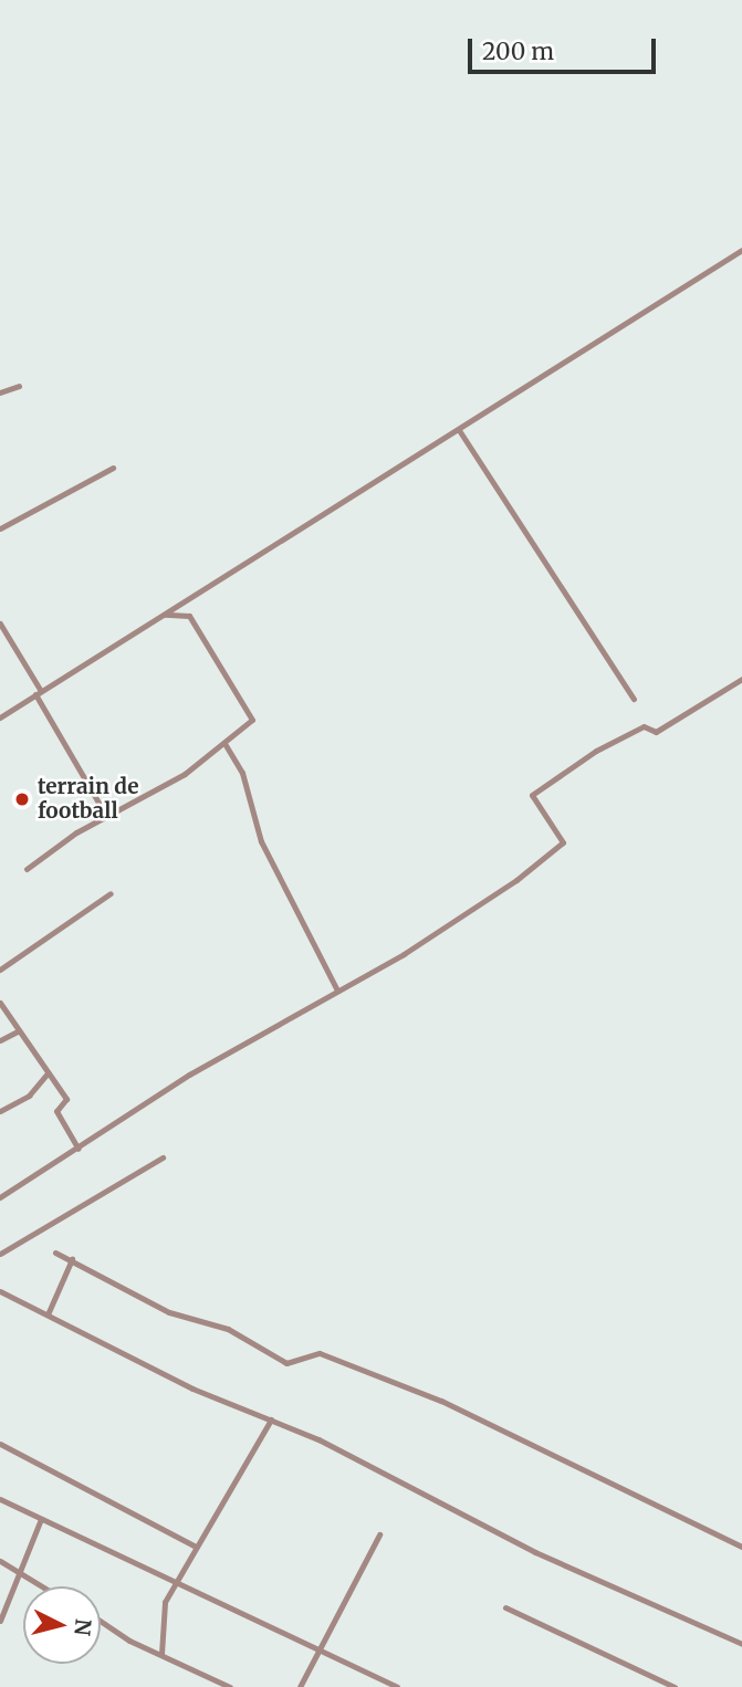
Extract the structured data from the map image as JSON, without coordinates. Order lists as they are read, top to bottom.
{
  "places": ["terrain de football"],
  "scale_bar": "200 m",
  "north": "right"
}
